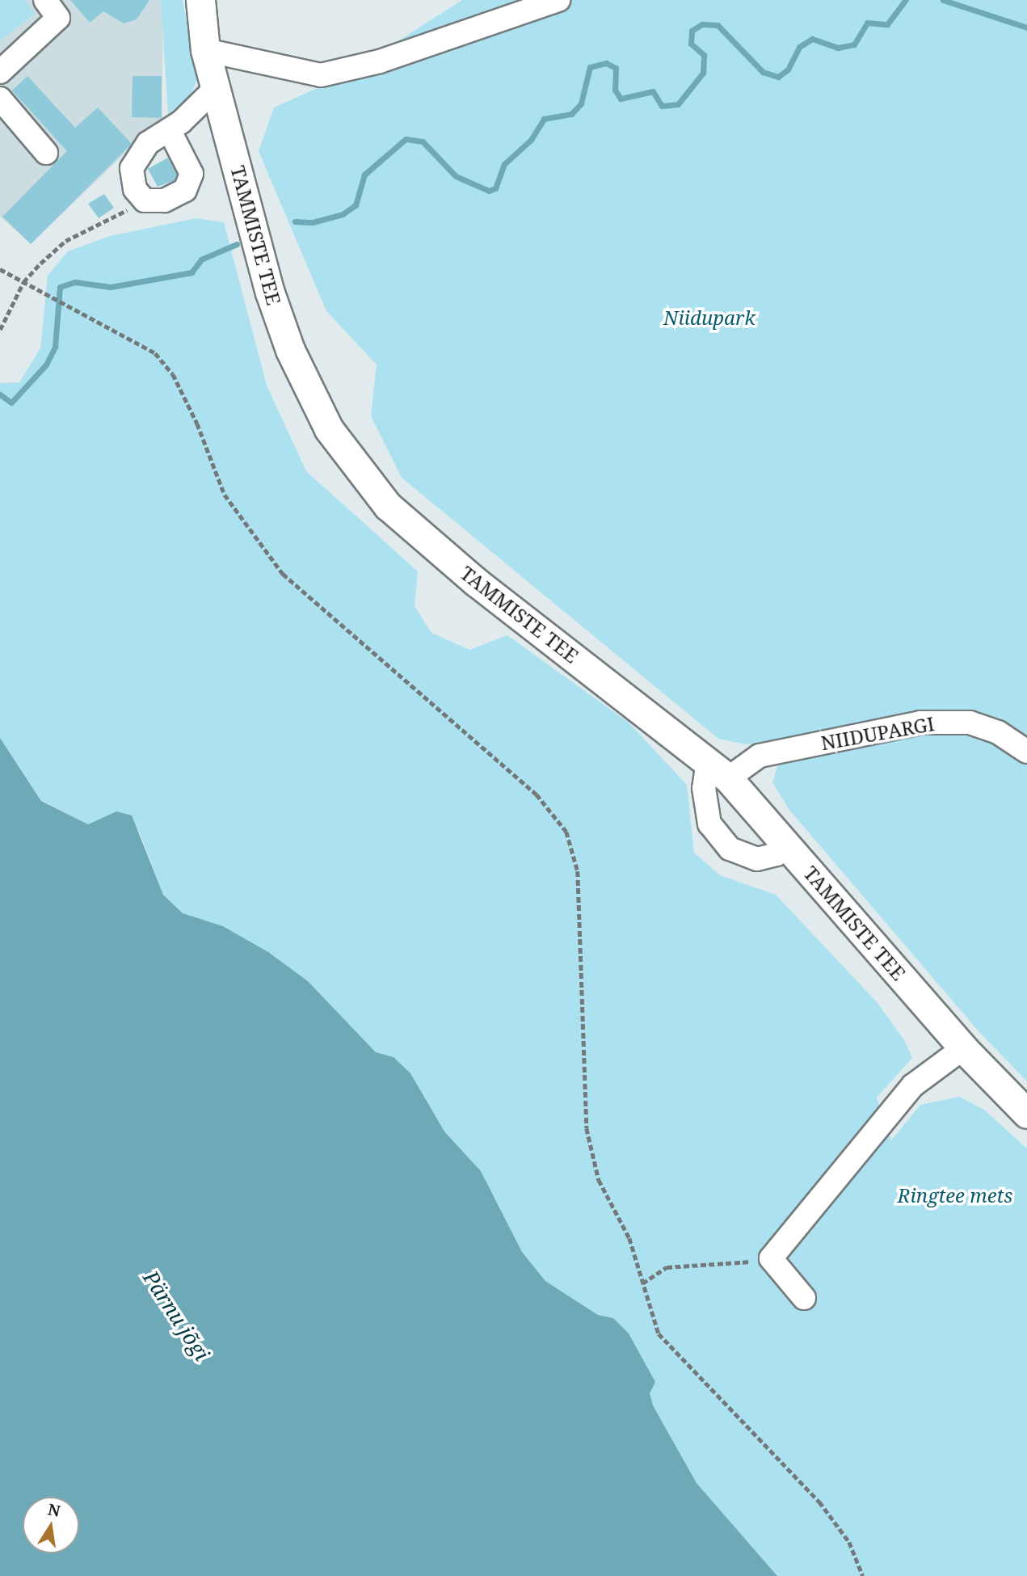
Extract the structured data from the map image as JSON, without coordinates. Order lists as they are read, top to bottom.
{
  "streets": {
    "main road": ["TAMMISTE TEE"],
    "street": ["NIIDUPARGI"]
  },
  "crossings": [
    ["TAMMISTE TEE", "NIIDUPARGI"]
  ],
  "water": ["Pärnu jõgi"],
  "parks": ["Niidupark", "Ringtee mets"],
  "north": "top"
}
